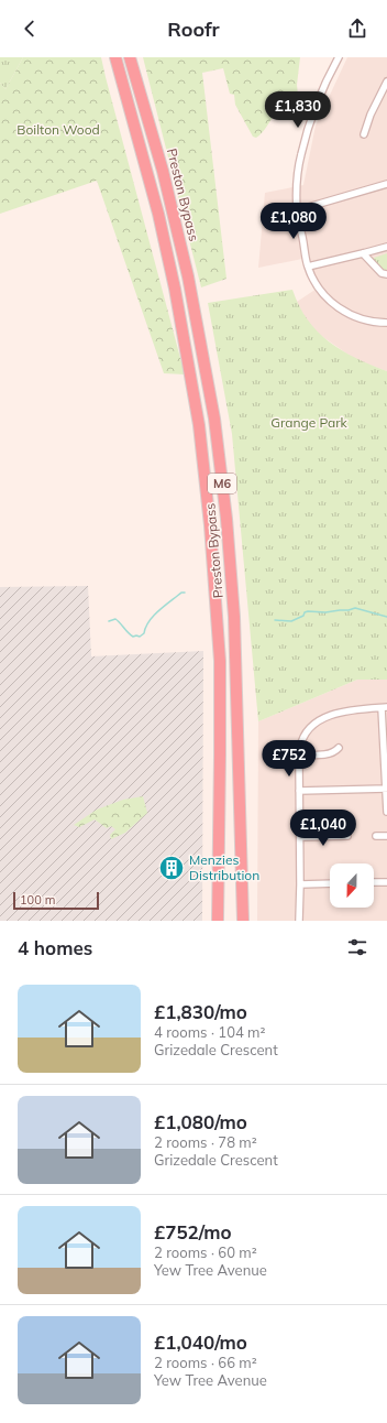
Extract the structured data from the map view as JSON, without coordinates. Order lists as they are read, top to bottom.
{
  "streets": {
    "highway": ["Preston Bypass", "M6"]
  },
  "parks": ["Boilton Wood", "Grange Park"],
  "places": {
    "building": ["Menzies Distribution"]
  },
  "scale_bar": "100 m",
  "north": "bottom",
  "page": {
    "header": "Roofr",
    "price": [
      "£1,830",
      "£1,080",
      "£752",
      "£1,040"
    ],
    "scale": "100 m",
    "heading": "4 homes",
    "list": [
      {
        "name": "£1,830/mo",
        "note": "4 rooms · 104 m² · Grizedale Crescent"
      },
      {
        "name": "£1,080/mo",
        "note": "2 rooms · 78 m² · Grizedale Crescent"
      },
      {
        "name": "£752/mo",
        "note": "2 rooms · 60 m² · Yew Tree Avenue"
      },
      {
        "name": "£1,040/mo",
        "note": "2 rooms · 66 m² · Yew Tree Avenue"
      }
    ]
  }
}
